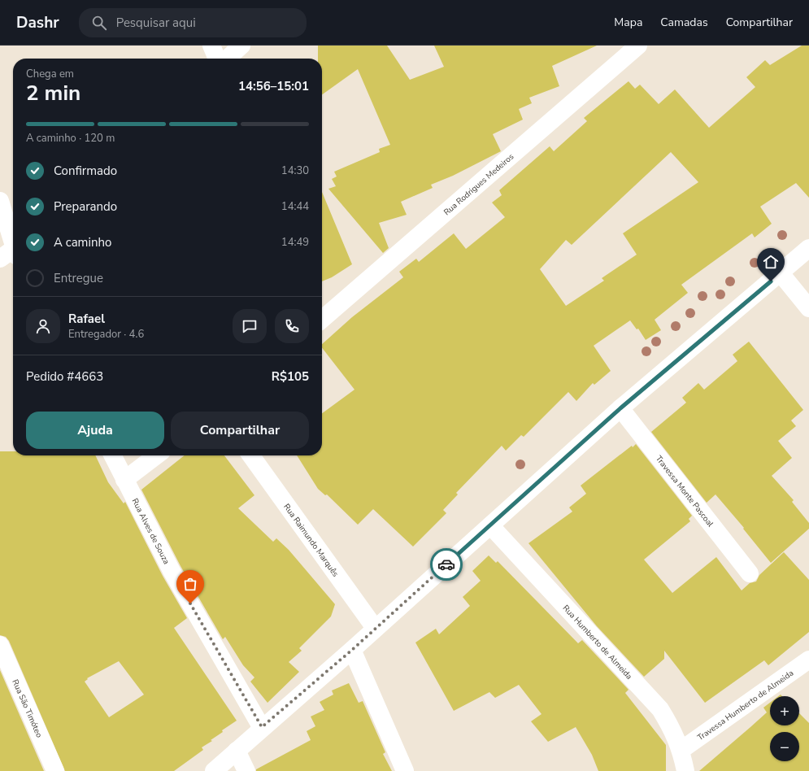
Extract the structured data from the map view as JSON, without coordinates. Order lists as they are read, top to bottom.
{
  "streets": {
    "street": [
      "Rua Rodrigues Medeiros",
      "Travessa Monte Pascoal",
      "Rua Alves de Souza",
      "Rua Raimundo Marquês",
      "Rua Humberto de Almeida",
      "Travessa Humberto de Almeida",
      "Rua São Timóteo"
    ]
  },
  "crossings": [
    ["Rua Humberto de Almeida", "Travessa Humberto de Almeida"]
  ],
  "page": {
    "header": "Dashr",
    "search": "Pesquisar aqui",
    "nav": ["Mapa", "Camadas", "Compartilhar"],
    "heading": ["2 min", "Chega em", "14:56–15:01"],
    "panel": [
      "Rafael",
      "Entregador · 4.6",
      "Pedido #4663",
      "R$105"
    ],
    "bar": "A caminho · 120 m",
    "list": [
      ["Confirmado", "14:30"],
      ["Preparando", "14:44"],
      ["A caminho", "14:49"],
      "Entregue"
    ],
    "buttons": ["Ajuda", "Compartilhar"],
    "map_buttons": ["+", "−"]
  }
}
